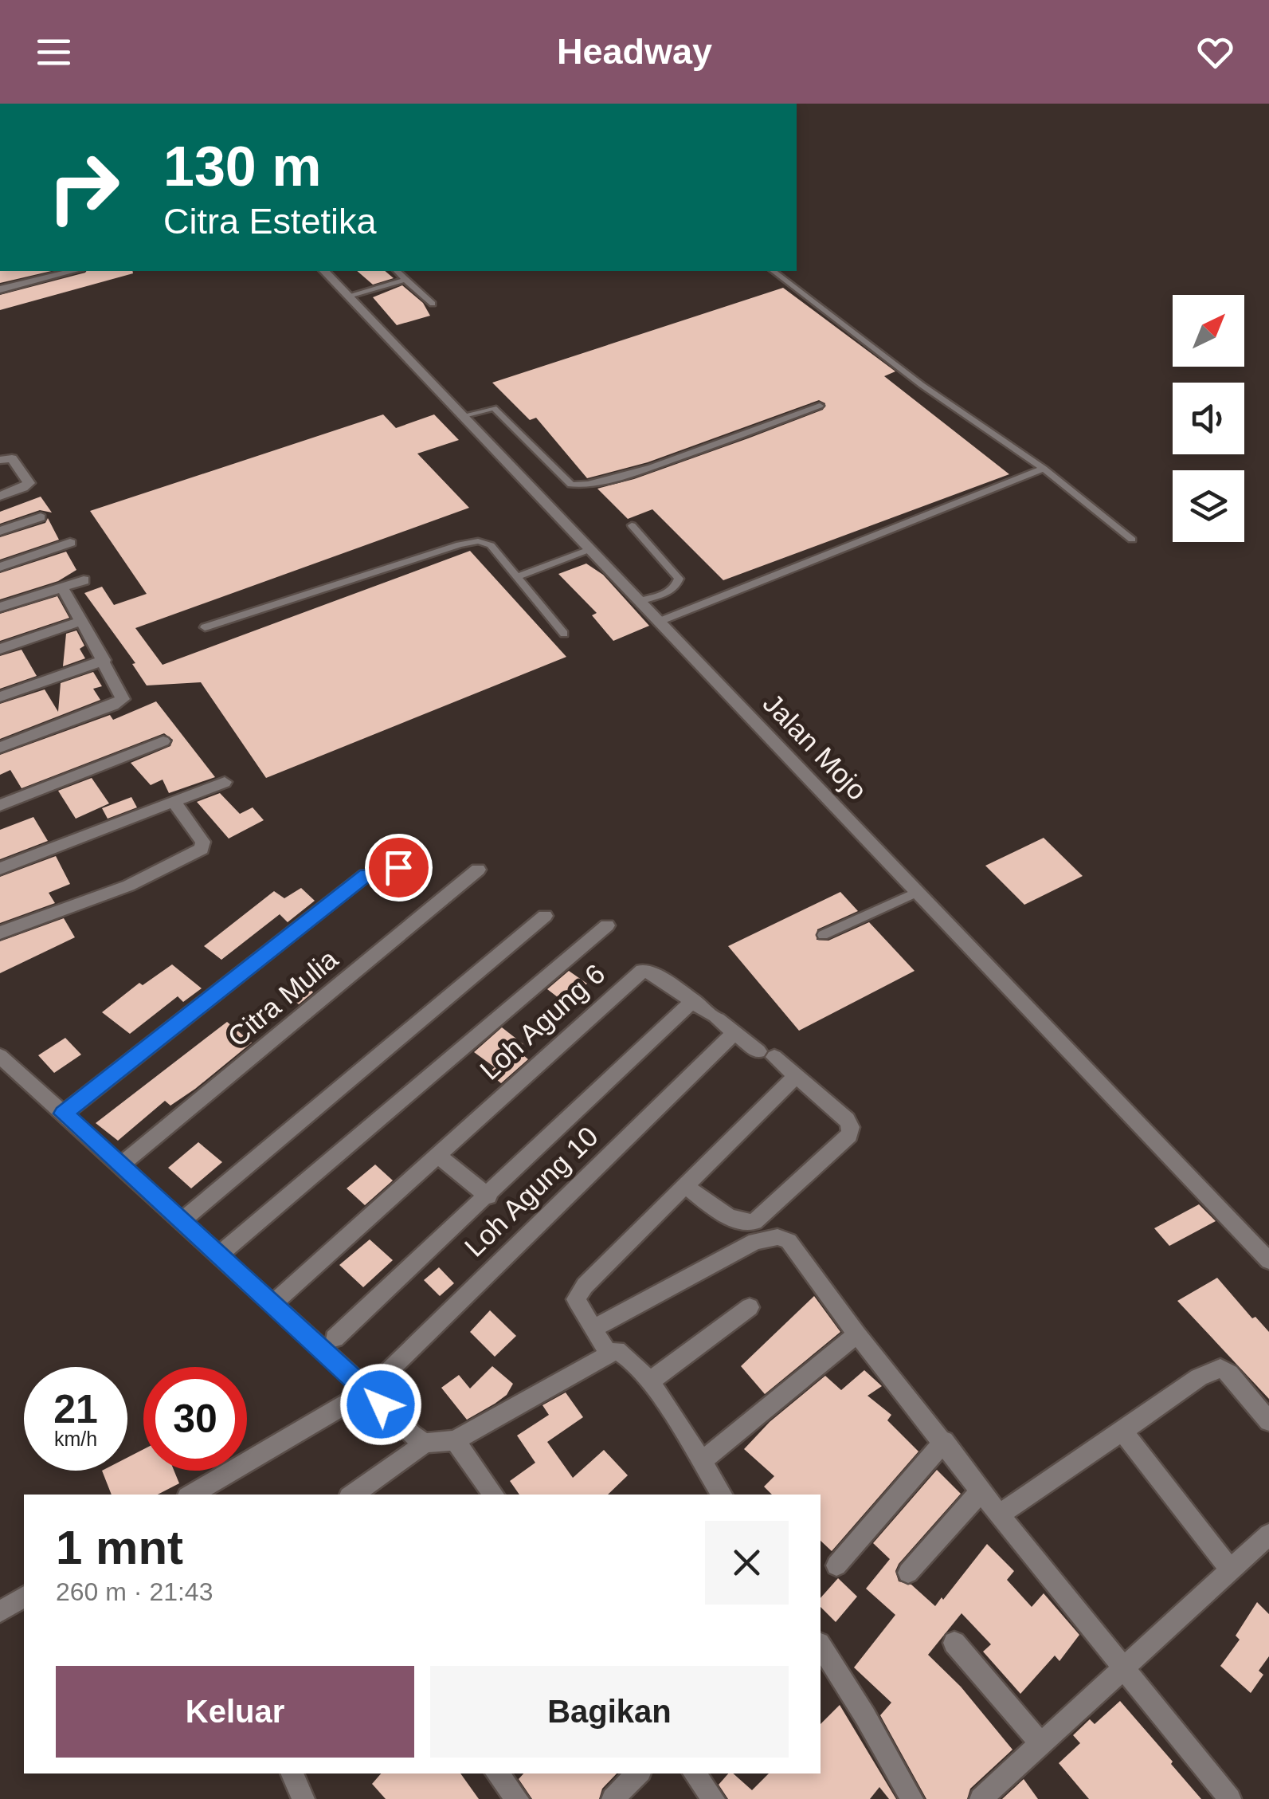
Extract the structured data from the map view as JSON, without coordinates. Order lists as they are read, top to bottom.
{
  "streets": {
    "street": [
      "Jalan Mojo",
      "Citra Mulia",
      "Loh Agung 6",
      "Loh Agung 10"
    ]
  },
  "crossings": [
    ["Loh Agung 6", "Loh Agung 10"]
  ],
  "north": "top right",
  "page": {
    "header": "Headway",
    "turn": ["130 m", "Citra Estetika"],
    "speed": "21 km/h",
    "limit": "30",
    "heading": ["1 mnt", "260 m · 21:43"],
    "buttons": ["Keluar", "Bagikan"]
  }
}
